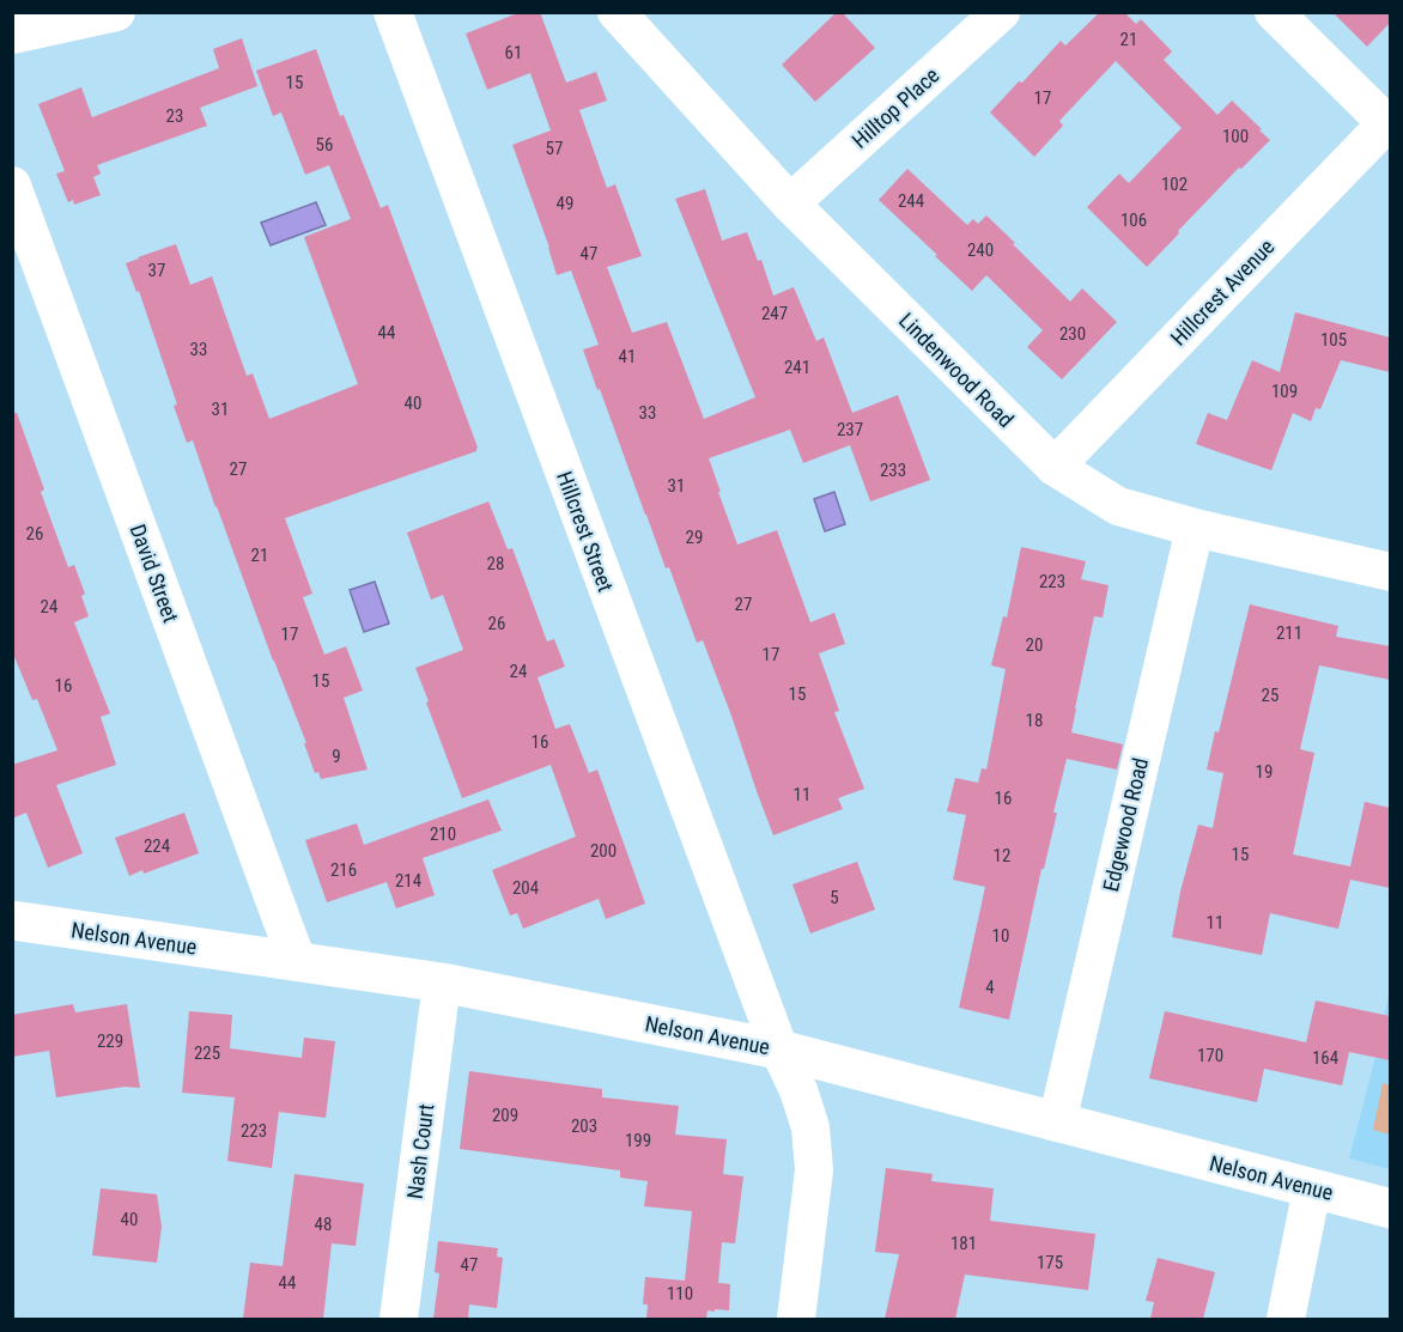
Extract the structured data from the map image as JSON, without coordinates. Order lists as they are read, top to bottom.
{
  "streets": {
    "street": [
      "Hilltop Place",
      "Hillcrest Avenue",
      "Lindenwood Road",
      "Hillcrest Street",
      "David Street",
      "Edgewood Road",
      "Nelson Avenue",
      "Nash Court"
    ]
  },
  "crossings": [
    ["Hilltop Place", "Lindenwood Road"],
    ["Hillcrest Avenue", "Lindenwood Road"],
    ["Lindenwood Road", "Edgewood Road"],
    ["Hillcrest Street", "Nelson Avenue"],
    ["David Street", "Nelson Avenue"],
    ["Edgewood Road", "Nelson Avenue"],
    ["Nelson Avenue", "Nash Court"]
  ],
  "house_numbers": [
    "21",
    "61",
    "15",
    "17",
    "23",
    "100",
    "56",
    "57",
    "102",
    "244",
    "49",
    "106",
    "240",
    "47",
    "37",
    "247",
    "44",
    "230",
    "105",
    "33",
    "41",
    "241",
    "109",
    "40",
    "31",
    "33",
    "237",
    "27",
    "233",
    "31",
    "26",
    "29",
    "21",
    "28",
    "223",
    "27",
    "24",
    "26",
    "211",
    "17",
    "20",
    "17",
    "24",
    "15",
    "16",
    "15",
    "25",
    "18",
    "16",
    "9",
    "19",
    "11",
    "16",
    "210",
    "224",
    "200",
    "15",
    "12",
    "216",
    "214",
    "204",
    "5",
    "11",
    "10",
    "4",
    "229",
    "225",
    "170",
    "164",
    "209",
    "203",
    "223",
    "199",
    "40",
    "48",
    "181",
    "175",
    "47",
    "44",
    "110"
  ]
}
